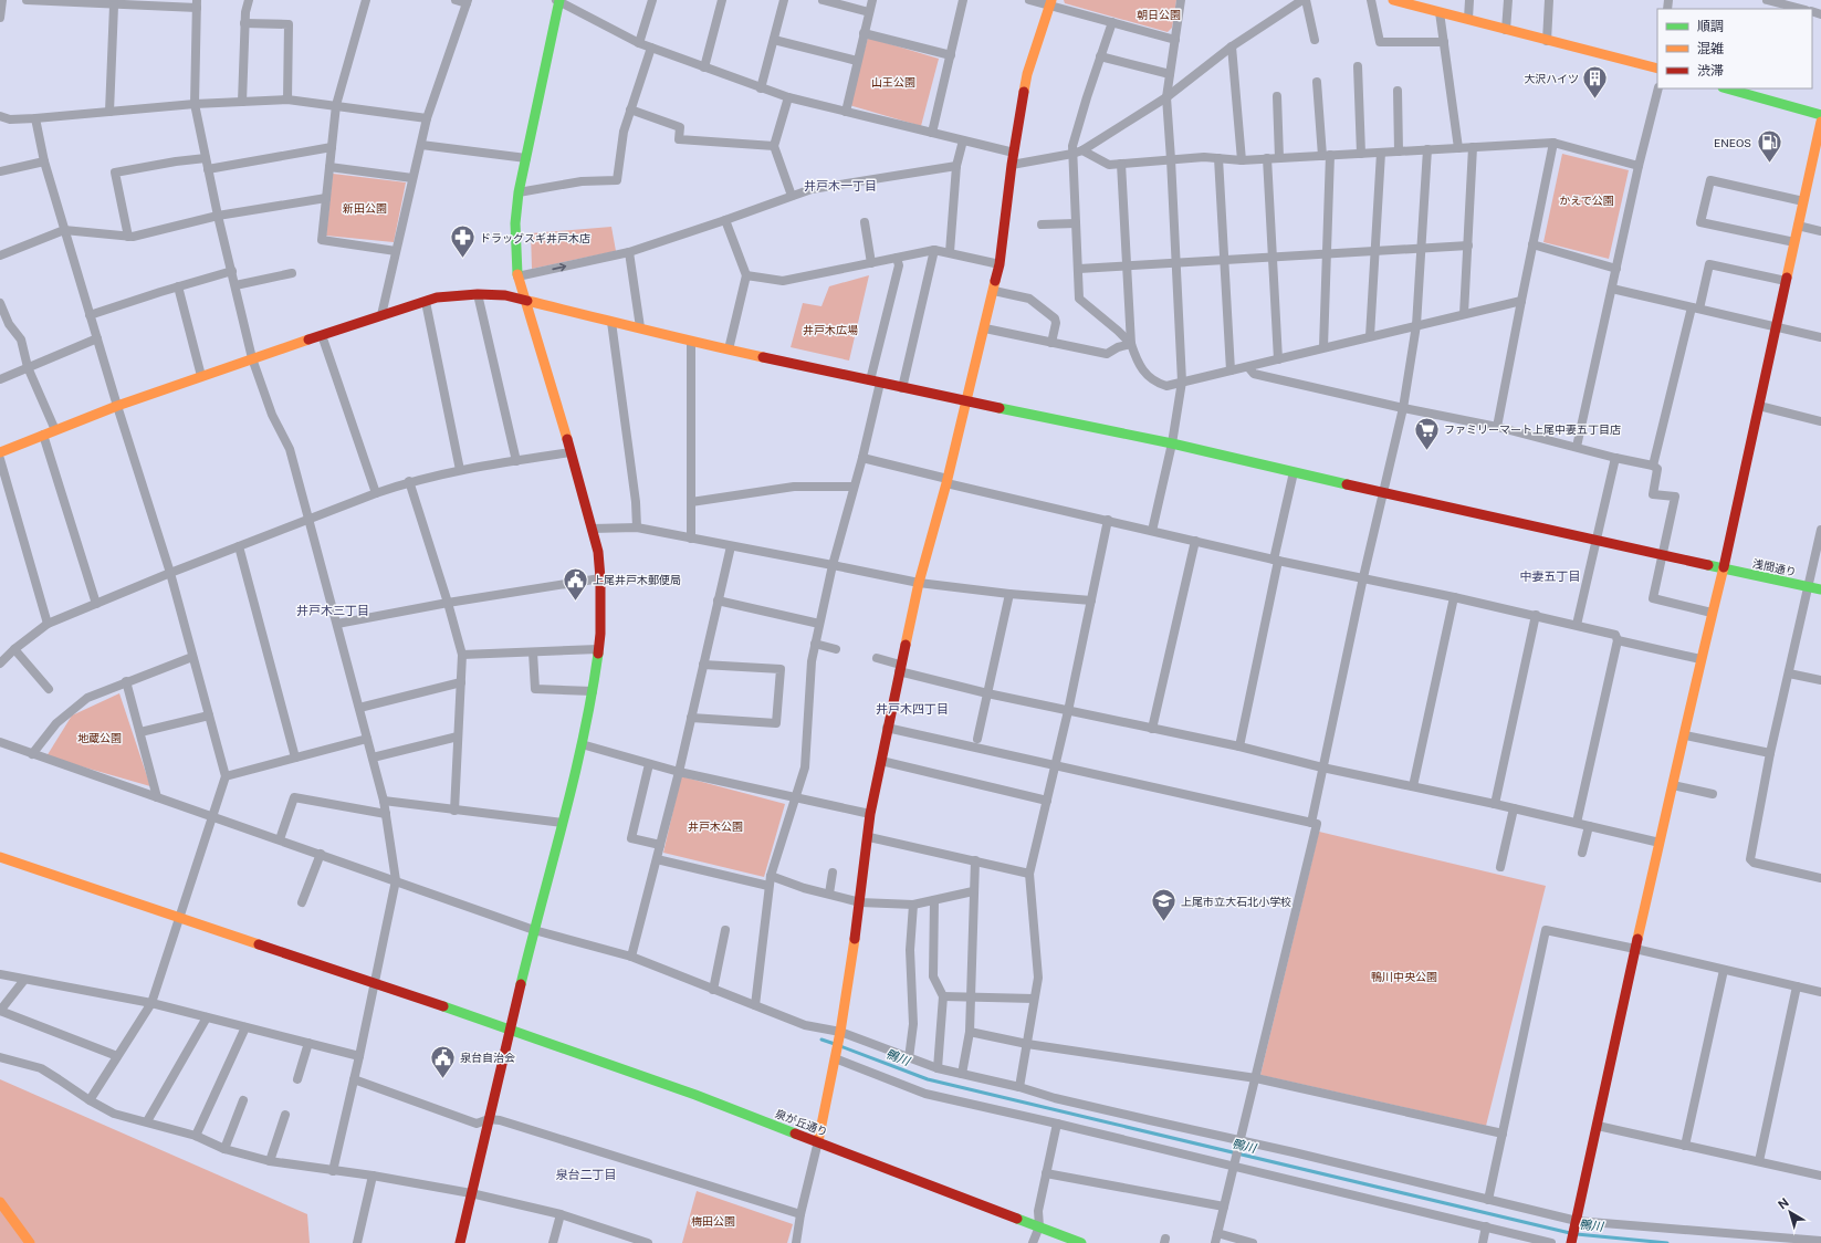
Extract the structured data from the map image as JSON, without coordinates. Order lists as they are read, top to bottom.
{
  "streets": {
    "street": ["浅間通り", "泉が丘通り"]
  },
  "districts": [
    "井戸木一丁目",
    "中妻五丁目",
    "井戸木三丁目",
    "井戸木四丁目",
    "泉台二丁目"
  ],
  "water": ["鴨川"],
  "parks": [
    "朝日公園",
    "山王公園",
    "かえで公園",
    "新田公園",
    "井戸木広場",
    "地蔵公園",
    "井戸木公園",
    "鴨川中央公園",
    "梅田公園"
  ],
  "places": {
    "building": ["大沢ハイツ"],
    "fuel station": ["ENEOS"],
    "pharmacy": ["ドラッグスギ井戸木店"],
    "supermarket": ["ファミリーマート上尾中妻五丁目店"],
    "public building": ["上尾井戸木郵便局", "泉台自治会"],
    "school or university": ["上尾市立大石北小学校"]
  },
  "legend": ["順調", "混雑", "渋滞"],
  "north": "top left"
}
